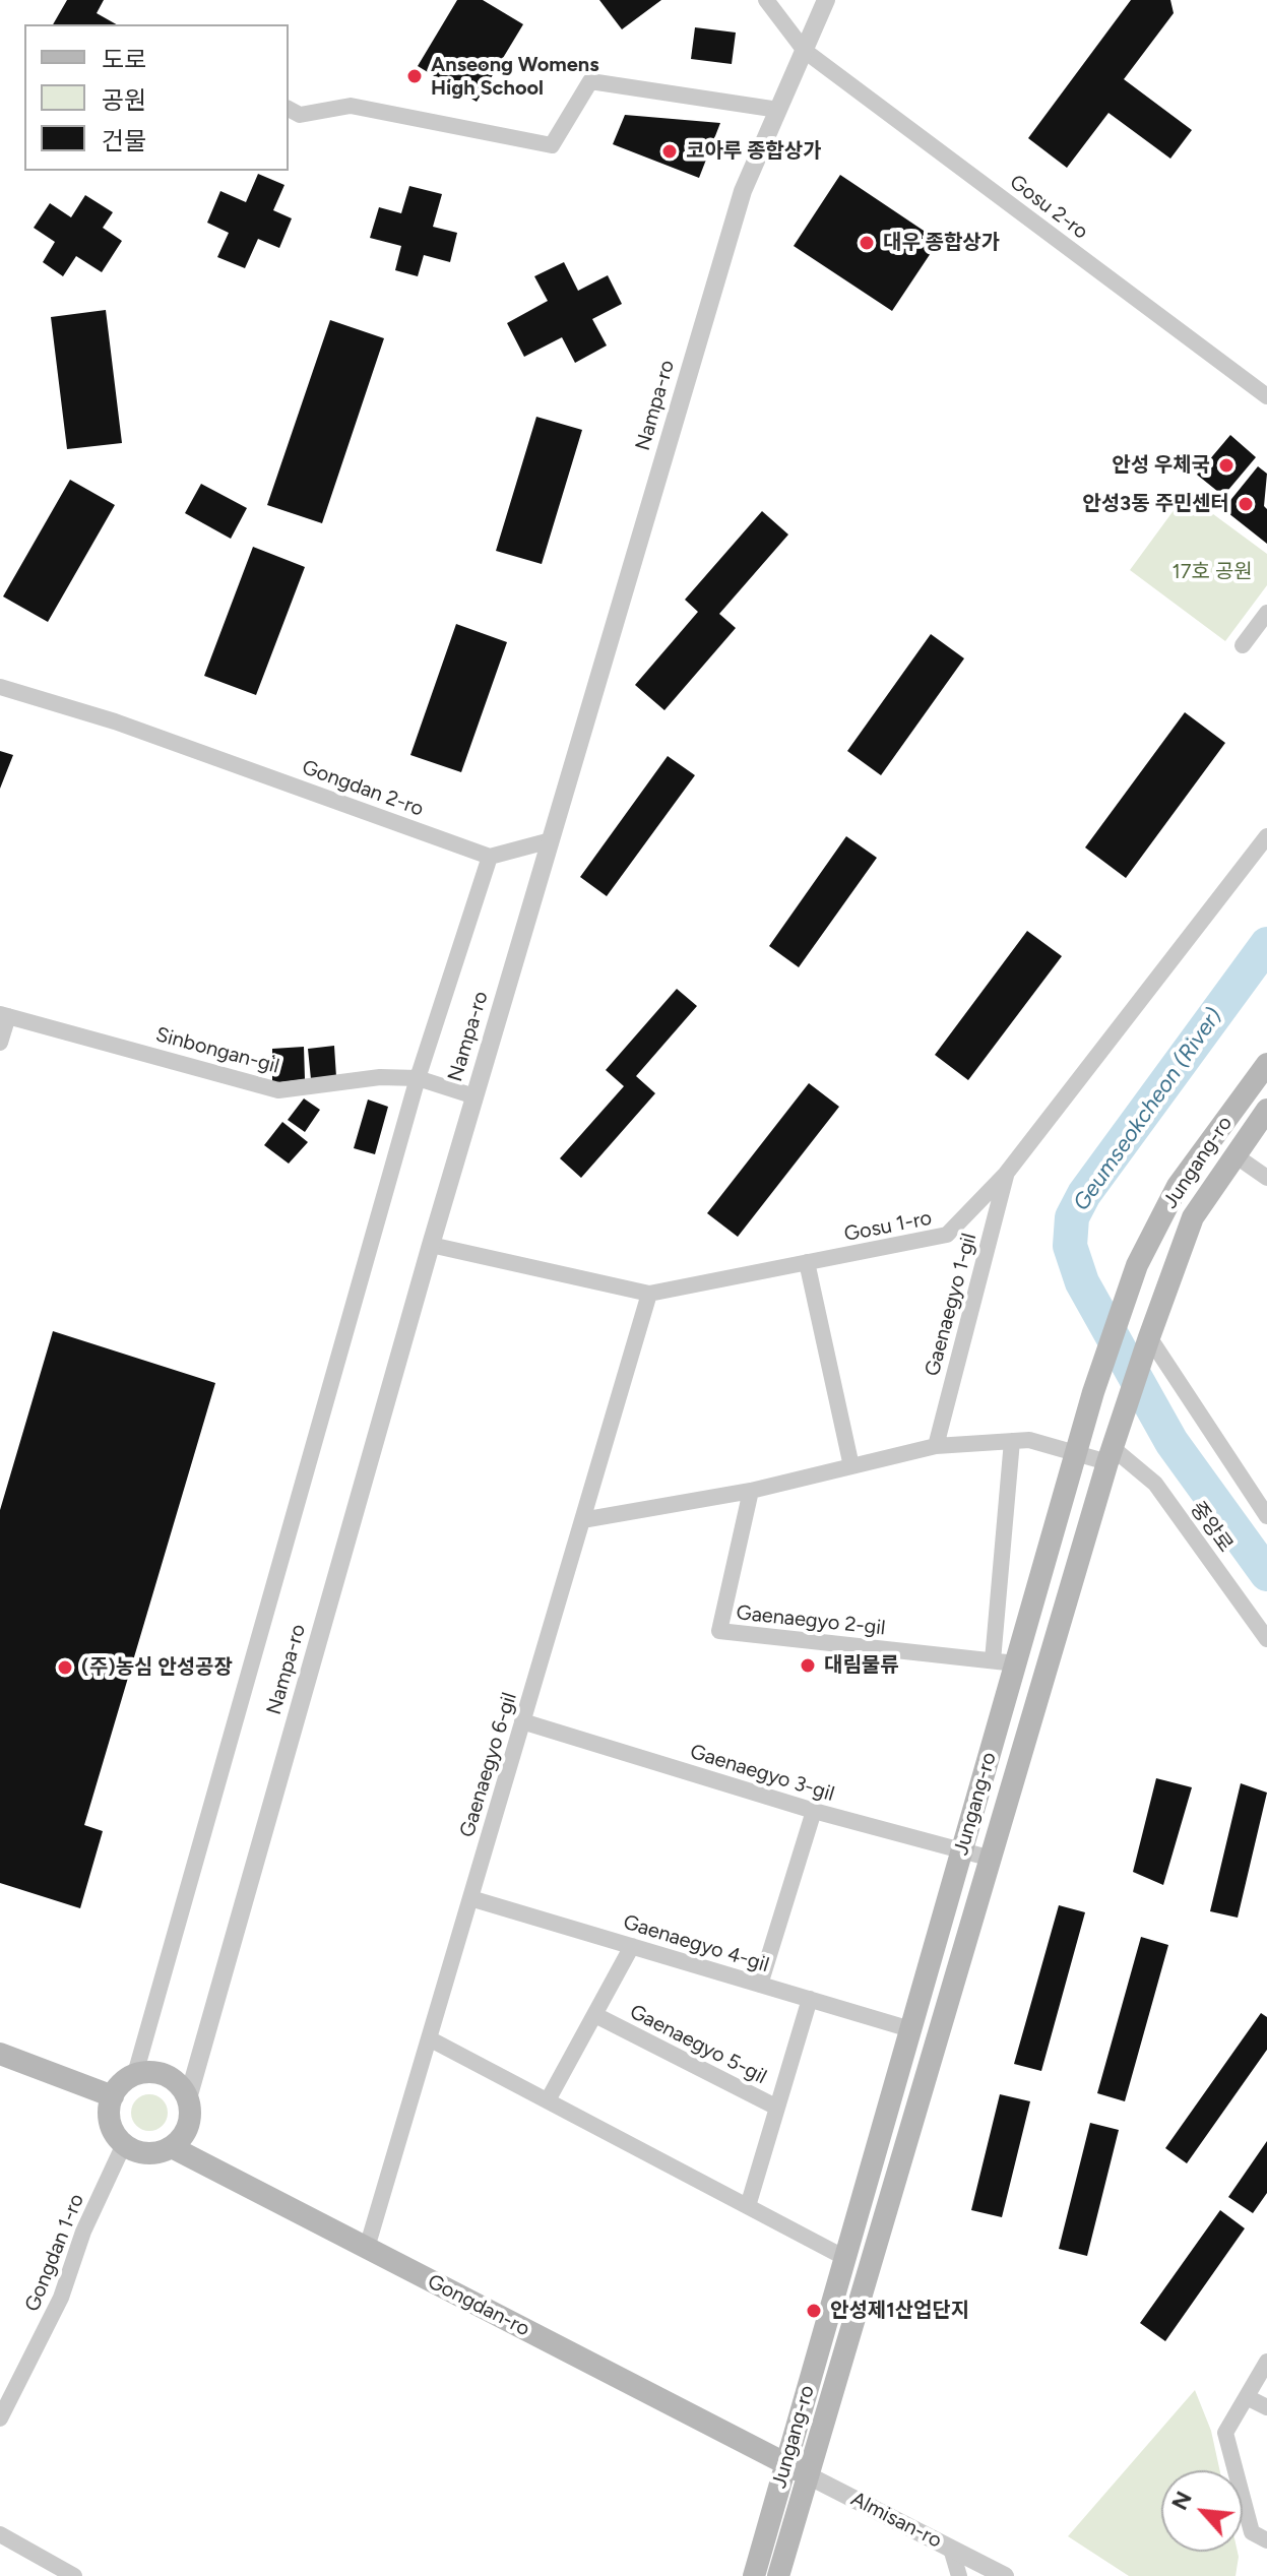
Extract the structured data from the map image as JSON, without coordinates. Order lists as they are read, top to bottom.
{
  "streets": {
    "main road": ["Jungang-ro", "Gongdan-ro", "Almisan-ro"],
    "street": [
      "Gosu 2-ro",
      "Nampa-ro",
      "Gongdan 2-ro",
      "Sinbongan-gil",
      "Gosu 1-ro",
      "Gaenaegyo 1-gil",
      "중앙로",
      "Gaenaegyo 2-gil",
      "Gaenaegyo 6-gil",
      "Gaenaegyo 3-gil",
      "Gaenaegyo 4-gil",
      "Gaenaegyo 5-gil",
      "Gongdan 1-ro"
    ]
  },
  "crossings": [
    ["Gosu 2-ro", "Nampa-ro"],
    ["Nampa-ro", "Sinbongan-gil"],
    ["Nampa-ro", "Gosu 1-ro"],
    ["Nampa-ro", "Gongdan 1-ro"],
    ["Nampa-ro", "Gongdan-ro"],
    ["Jungang-ro", "중앙로"],
    ["Jungang-ro", "Gaenaegyo 2-gil"],
    ["Jungang-ro", "Gaenaegyo 3-gil"],
    ["Jungang-ro", "Gaenaegyo 4-gil"],
    ["Jungang-ro", "Gongdan-ro"],
    ["Jungang-ro", "Almisan-ro"],
    ["Gosu 1-ro", "Gaenaegyo 1-gil"],
    ["Gosu 1-ro", "Gaenaegyo 6-gil"],
    ["Gaenaegyo 6-gil", "Gaenaegyo 3-gil"],
    ["Gaenaegyo 6-gil", "Gaenaegyo 4-gil"],
    ["Gaenaegyo 6-gil", "Gongdan-ro"],
    ["Gaenaegyo 4-gil", "Gaenaegyo 5-gil"],
    ["Gongdan 1-ro", "Gongdan-ro"],
    ["Gongdan-ro", "Almisan-ro"]
  ],
  "water": ["Geumseokcheon (River)"],
  "parks": ["17호 공원"],
  "places": [
    "Anseong Womens High School",
    "코아루 종합상가",
    "대우 종합상가",
    "안성 우체국",
    "안성3동 주민센터",
    "대림물류",
    "(주)농심 안성공장",
    "안성제1산업단지"
  ],
  "legend": ["도로", "공원", "건물"],
  "north": "top left"
}
